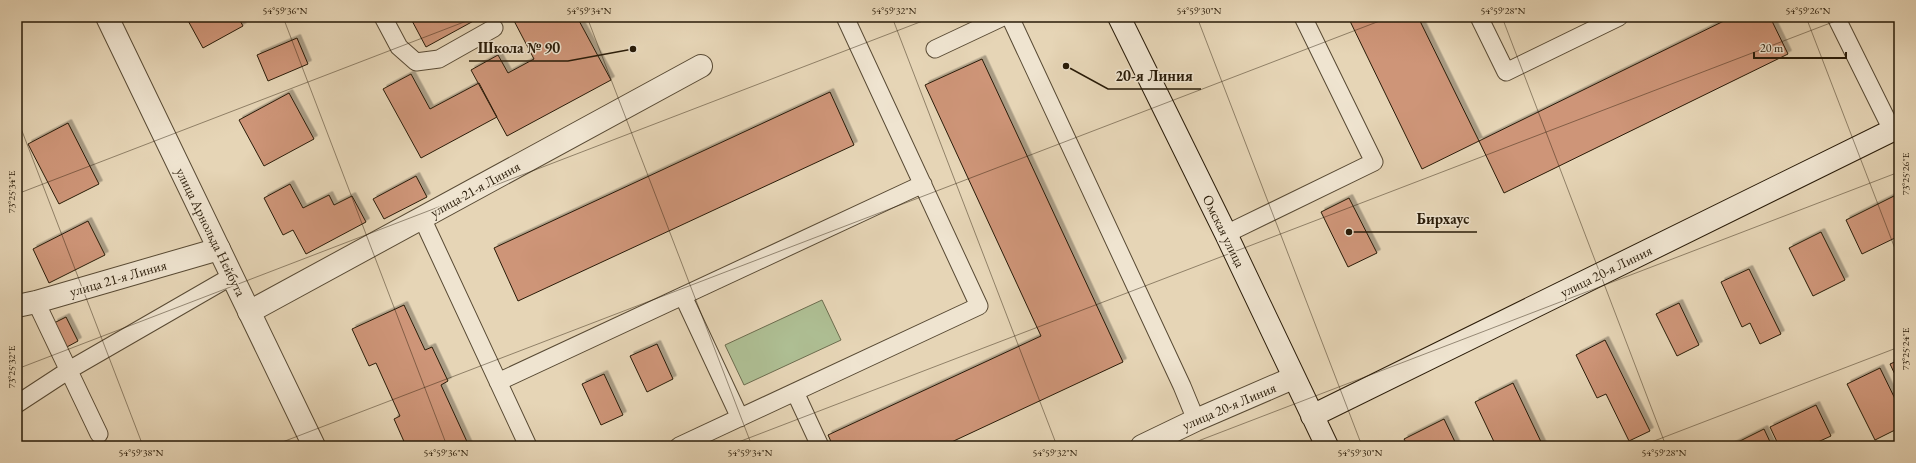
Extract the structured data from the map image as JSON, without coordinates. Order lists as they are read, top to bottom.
{
  "streets": {
    "street": [
      "улица 21-я Линия",
      "Омская улица",
      "улица Арнольда Нейбута",
      "улица 20-я Линия"
    ]
  },
  "crossings": [
    ["улица 21-я Линия", "улица Арнольда Нейбута"],
    ["Омская улица", "улица 20-я Линия"]
  ],
  "places": ["Школа № 90", "20-я Линия", "Бирхаус"],
  "scale_bar": "20 m",
  "coordinates": [
    "54°59'36\"N",
    "54°59'34\"N",
    "54°59'32\"N",
    "54°59'30\"N",
    "54°59'28\"N",
    "54°59'26\"N",
    "73°25'26\"E",
    "73°25'34\"E",
    "73°25'24\"E",
    "73°25'32\"E",
    "54°59'38\"N"
  ]
}
